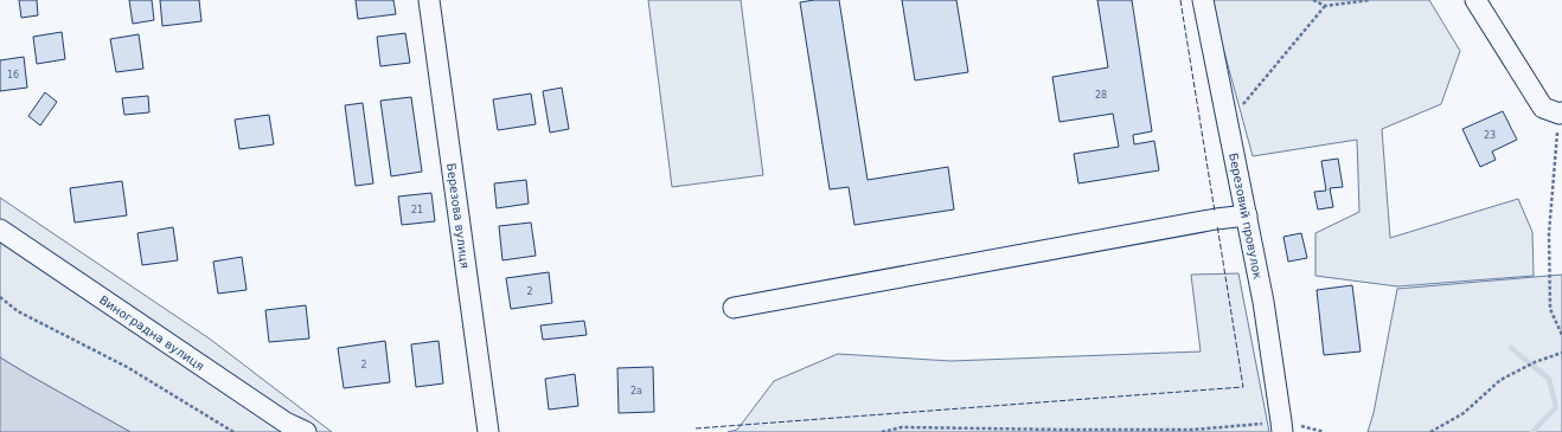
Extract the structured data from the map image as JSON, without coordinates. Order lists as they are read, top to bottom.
{
  "streets": {
    "street": ["Березова вулиця", "Березовий провулок", "Виноградна вулиця"]
  },
  "house_numbers": [
    "16",
    "28",
    "23",
    "21",
    "2",
    "2",
    "2а"
  ]
}
